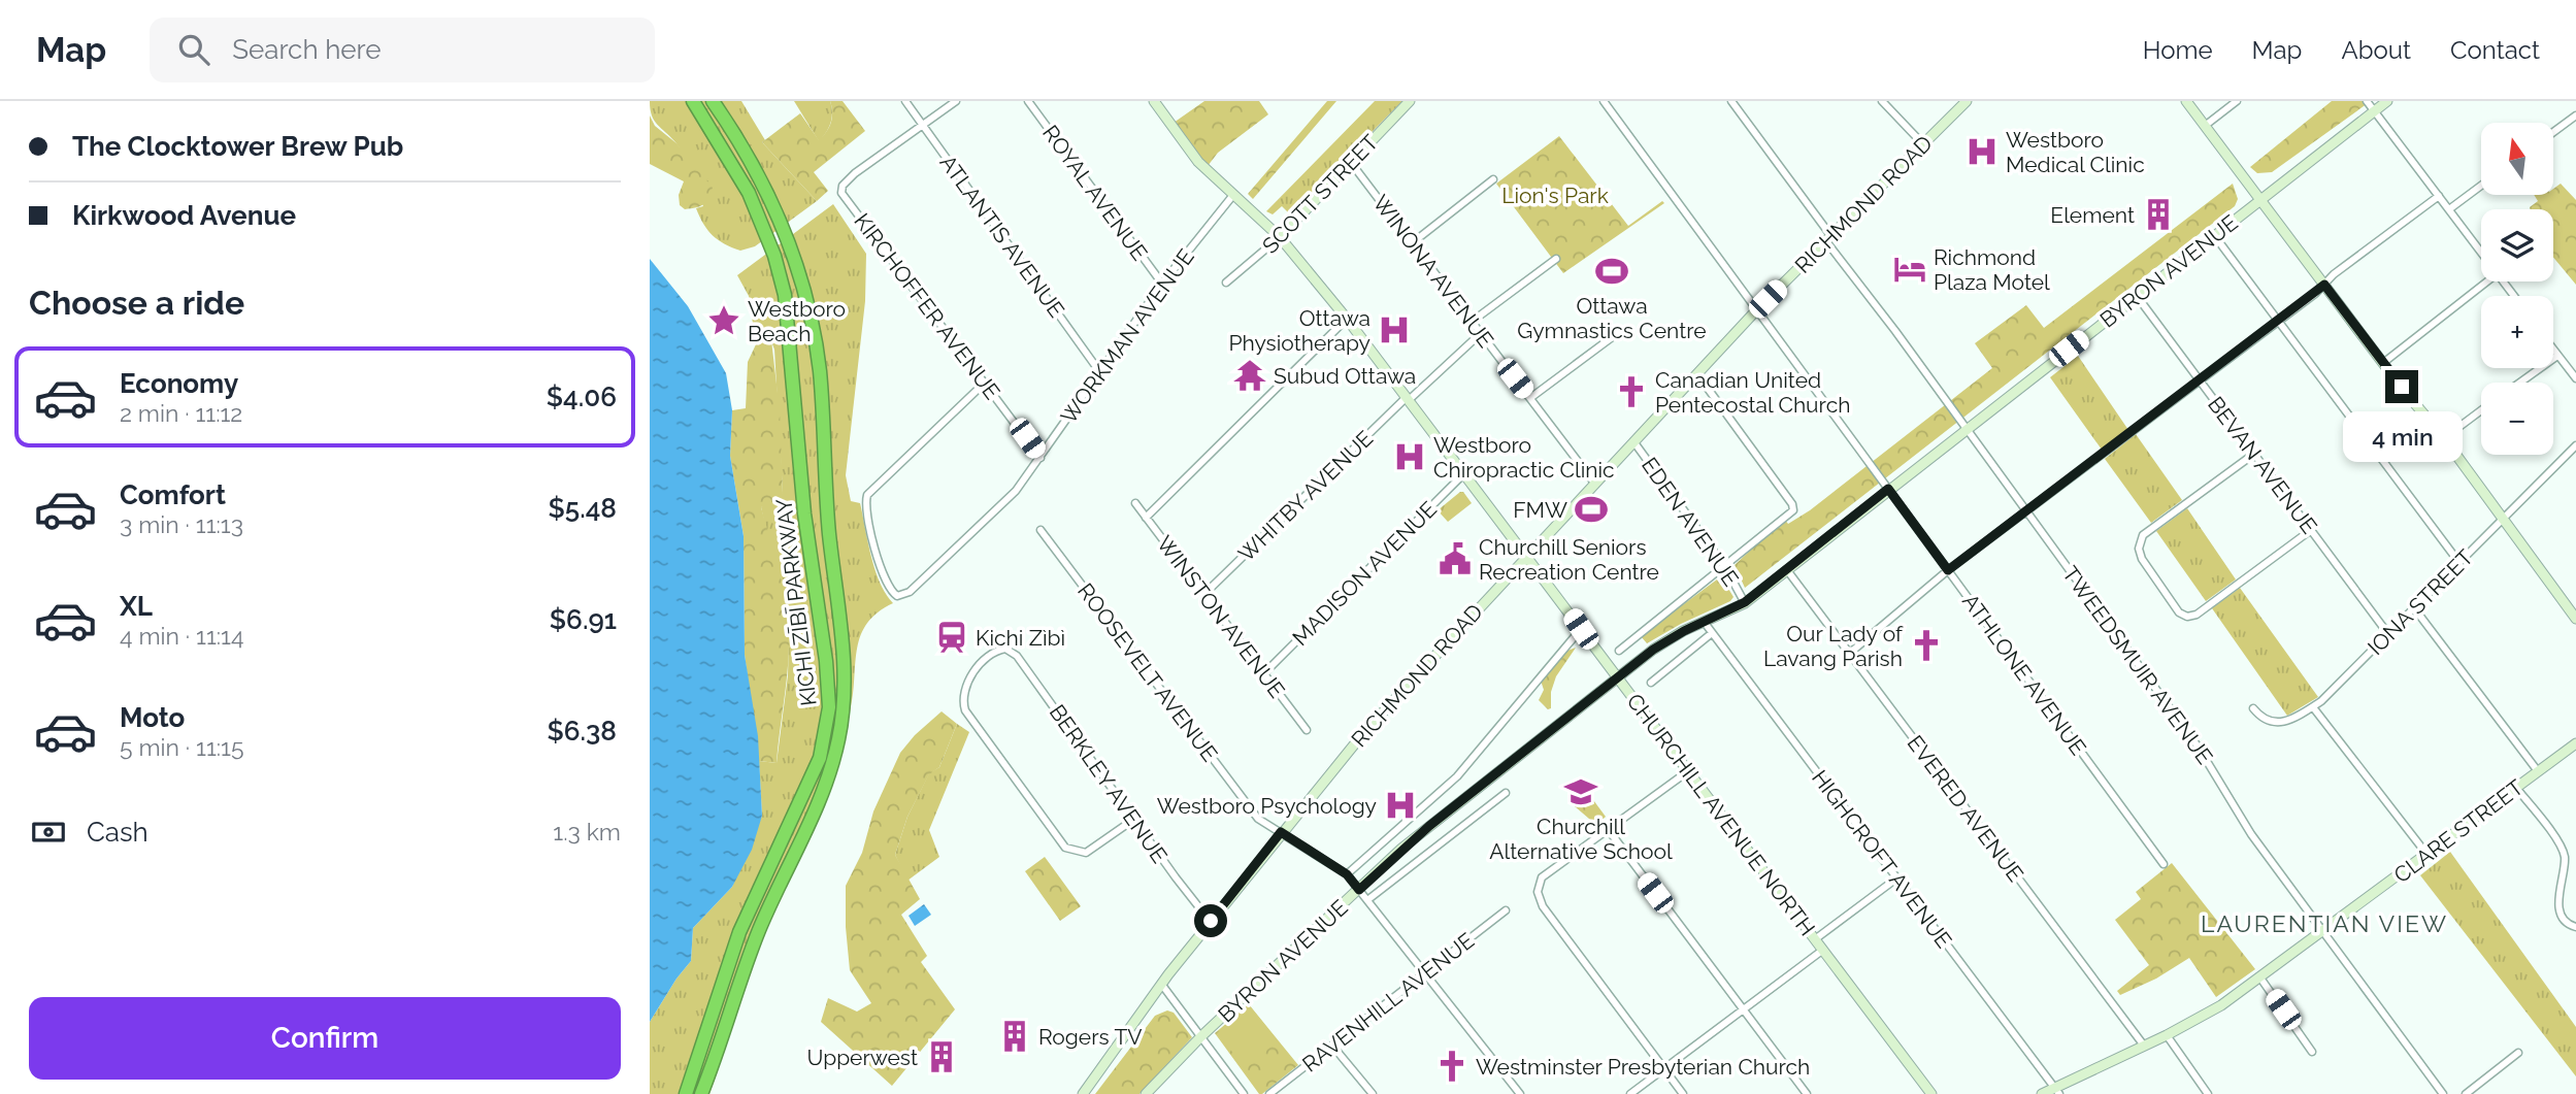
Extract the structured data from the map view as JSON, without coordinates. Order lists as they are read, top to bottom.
{
  "streets": {
    "highway": ["KICHI ZĪBĪ PARKWAY"],
    "main road": [
      "SCOTT STREET",
      "RICHMOND ROAD",
      "BYRON AVENUE",
      "CHURCHILL AVENUE NORTH",
      "CLARE STREET"
    ],
    "street": [
      "ROYAL AVENUE",
      "ATLANTIS AVENUE",
      "WINONA AVENUE",
      "KIRCHOFFER AVENUE",
      "WORKMAN AVENUE",
      "BEVAN AVENUE",
      "WHITBY AVENUE",
      "EDEN AVENUE",
      "MADISON AVENUE",
      "IONA STREET",
      "WINSTON AVENUE",
      "TWEEDSMUIR AVENUE",
      "ROOSEVELT AVENUE",
      "ATHLONE AVENUE",
      "BERKLEY AVENUE",
      "EVERED AVENUE",
      "HIGHCROFT AVENUE",
      "RAVENHILL AVENUE"
    ]
  },
  "crossings": [
    ["ROYAL AVENUE", "WORKMAN AVENUE"],
    ["SCOTT STREET", "WINONA AVENUE"],
    ["SCOTT STREET", "CHURCHILL AVENUE NORTH"],
    ["RICHMOND ROAD", "WINONA AVENUE"],
    ["RICHMOND ROAD", "EDEN AVENUE"],
    ["RICHMOND ROAD", "TWEEDSMUIR AVENUE"],
    ["RICHMOND ROAD", "ROOSEVELT AVENUE"],
    ["RICHMOND ROAD", "ATHLONE AVENUE"],
    ["RICHMOND ROAD", "BERKLEY AVENUE"],
    ["RICHMOND ROAD", "CHURCHILL AVENUE NORTH"],
    ["ATLANTIS AVENUE", "KIRCHOFFER AVENUE"],
    ["ATLANTIS AVENUE", "WORKMAN AVENUE"],
    ["WINONA AVENUE", "WHITBY AVENUE"],
    ["BYRON AVENUE", "BEVAN AVENUE"],
    ["BYRON AVENUE", "EDEN AVENUE"],
    ["BYRON AVENUE", "TWEEDSMUIR AVENUE"],
    ["BYRON AVENUE", "ROOSEVELT AVENUE"],
    ["BYRON AVENUE", "ATHLONE AVENUE"],
    ["BYRON AVENUE", "EVERED AVENUE"],
    ["BYRON AVENUE", "CHURCHILL AVENUE NORTH"],
    ["BYRON AVENUE", "HIGHCROFT AVENUE"],
    ["KIRCHOFFER AVENUE", "WORKMAN AVENUE"],
    ["WORKMAN AVENUE", "CHURCHILL AVENUE NORTH"],
    ["BEVAN AVENUE", "IONA STREET"],
    ["WHITBY AVENUE", "WINSTON AVENUE"],
    ["WHITBY AVENUE", "CHURCHILL AVENUE NORTH"],
    ["MADISON AVENUE", "WINSTON AVENUE"],
    ["MADISON AVENUE", "CHURCHILL AVENUE NORTH"],
    ["TWEEDSMUIR AVENUE", "CLARE STREET"],
    ["ROOSEVELT AVENUE", "RAVENHILL AVENUE"],
    ["EVERED AVENUE", "CLARE STREET"],
    ["CLARE STREET", "HIGHCROFT AVENUE"]
  ],
  "districts": ["LAURENTIAN VIEW"],
  "parks": ["Lion's Park"],
  "places": {
    "hospital": [
      "Westboro Medical Clinic",
      "Ottawa Physiotherapy",
      "Westboro Chiropractic Clinic",
      "Westboro Psychology"
    ],
    "building": ["Element", "Rogers TV", "Upperwest"],
    "hotel": ["Richmond Plaza Motel"],
    "sports": ["Ottawa Gymnastics Centre", "FMW"],
    "place": ["Westboro Beach"],
    "temple": ["Subud Ottawa"],
    "church": ["Canadian United Pentecostal Church", "Our Lady of Lavang Parish", "Westminster Presbyterian Church"],
    "public building": ["Churchill Seniors Recreation Centre"],
    "station": ["Kichi Zìbì"],
    "school or university": ["Churchill Alternative School"]
  },
  "north": "top",
  "page": {
    "header": "Map",
    "search": "Search here",
    "nav": [
      "Home",
      "Map",
      "About",
      "Contact"
    ],
    "banner": ["The Clocktower Brew Pub", "Kirkwood Avenue"],
    "map_buttons": ["+", "−"],
    "heading": "Choose a ride",
    "list": [
      {
        "name": "Economy",
        "note": "2 min · 11:12",
        "value": "$4.06"
      },
      {
        "name": "Comfort",
        "note": "3 min · 11:13",
        "value": "$5.48"
      },
      {
        "name": "XL",
        "note": "4 min · 11:14",
        "value": "$6.91"
      },
      {
        "name": "Moto",
        "note": "5 min · 11:15",
        "value": "$6.38"
      }
    ],
    "bubble": "4 min",
    "pay": ["Cash", "1.3 km"],
    "buttons": "Confirm"
  }
}
